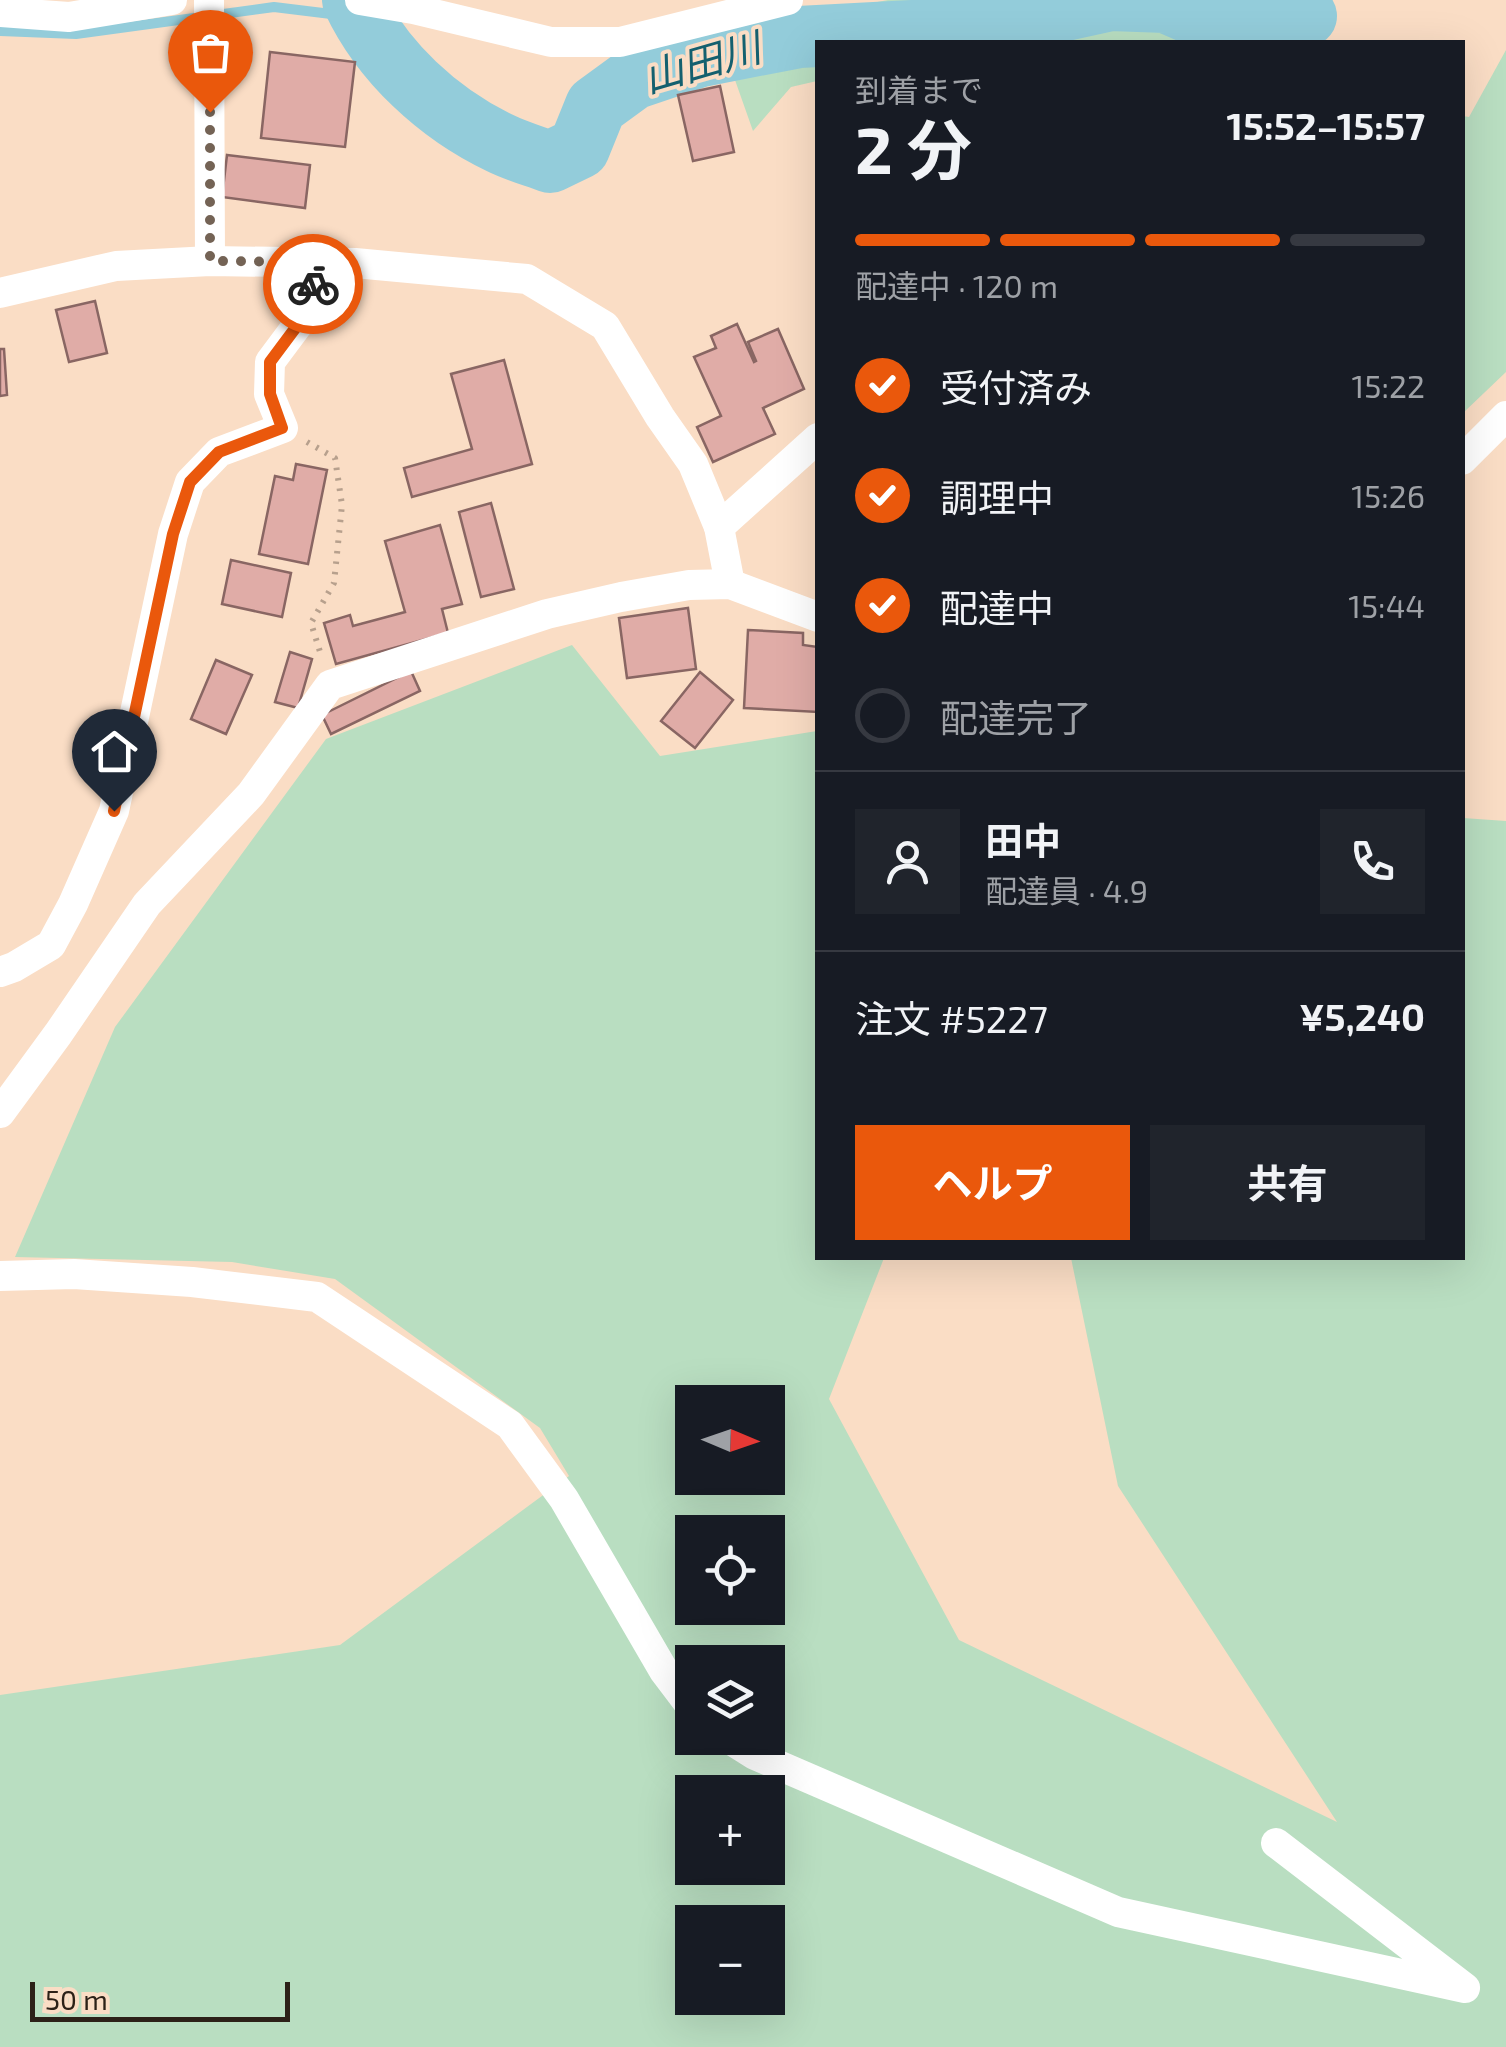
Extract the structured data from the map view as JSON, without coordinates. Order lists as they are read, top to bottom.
{
  "water": ["山田川"],
  "scale_bar": "50 m",
  "north": "right",
  "page": {
    "heading": ["2 分", "到着まで", "15:52–15:57"],
    "panel": [
      "田中",
      "配達員 · 4.9",
      "注文 #5227",
      "¥5,240"
    ],
    "bar": "配達中 · 120 m",
    "list": [
      ["受付済み", "15:22"],
      ["調理中", "15:26"],
      ["配達中", "15:44"],
      "配達完了"
    ],
    "buttons": ["ヘルプ", "共有"],
    "map_buttons": ["+", "−"],
    "scale": "50 m"
  }
}
